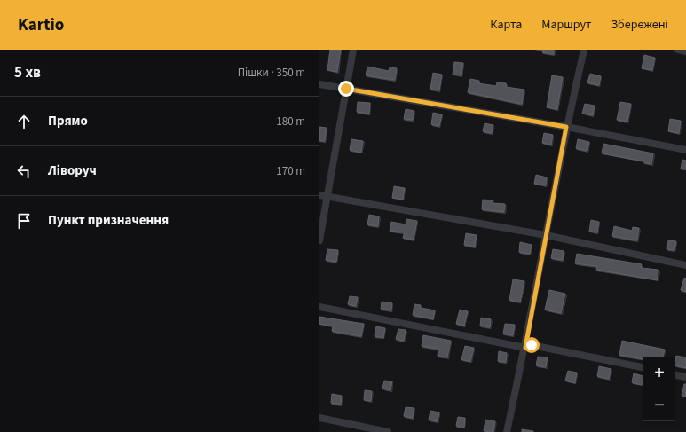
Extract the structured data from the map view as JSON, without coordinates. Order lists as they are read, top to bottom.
{
  "page": {
    "header": "Kartio",
    "nav": ["Карта", "Маршрут", "Збережені"],
    "heading": ["5 хв", "Пішки · 350 m"],
    "list": [
      ["Прямо", "180 m"],
      ["Ліворуч", "170 m"],
      "Пункт призначення"
    ],
    "map_buttons": ["+", "−"]
  }
}
